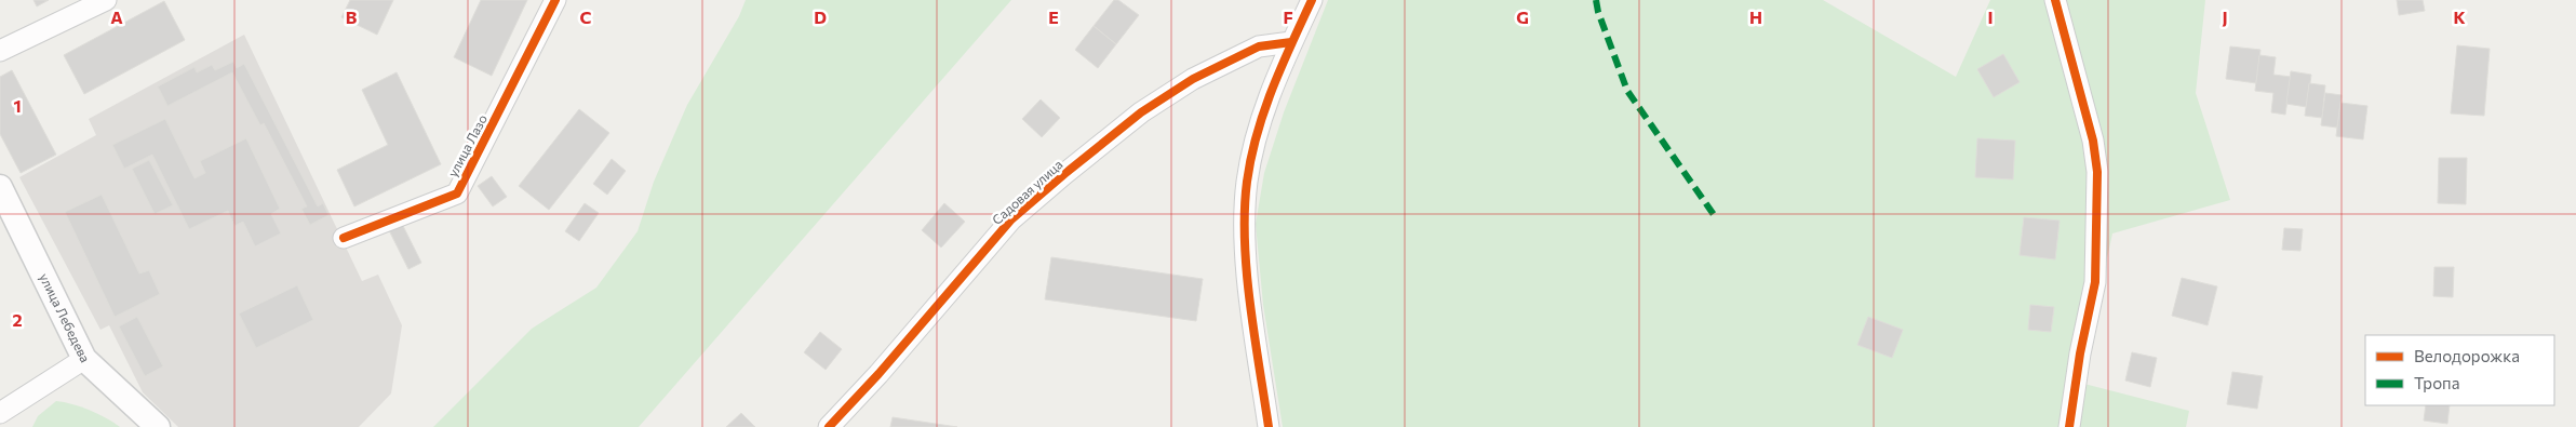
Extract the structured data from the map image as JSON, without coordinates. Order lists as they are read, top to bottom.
{
  "streets": {
    "street": ["улица Лазо", "Садовая улица", "улица Лебедева"]
  },
  "legend": ["Велодорожка", "Тропа"],
  "grid": {
    "columns": [
      "A",
      "B",
      "C",
      "D",
      "E",
      "F",
      "G",
      "H",
      "I",
      "J",
      "K"
    ],
    "rows": ["1", "2"]
  }
}
